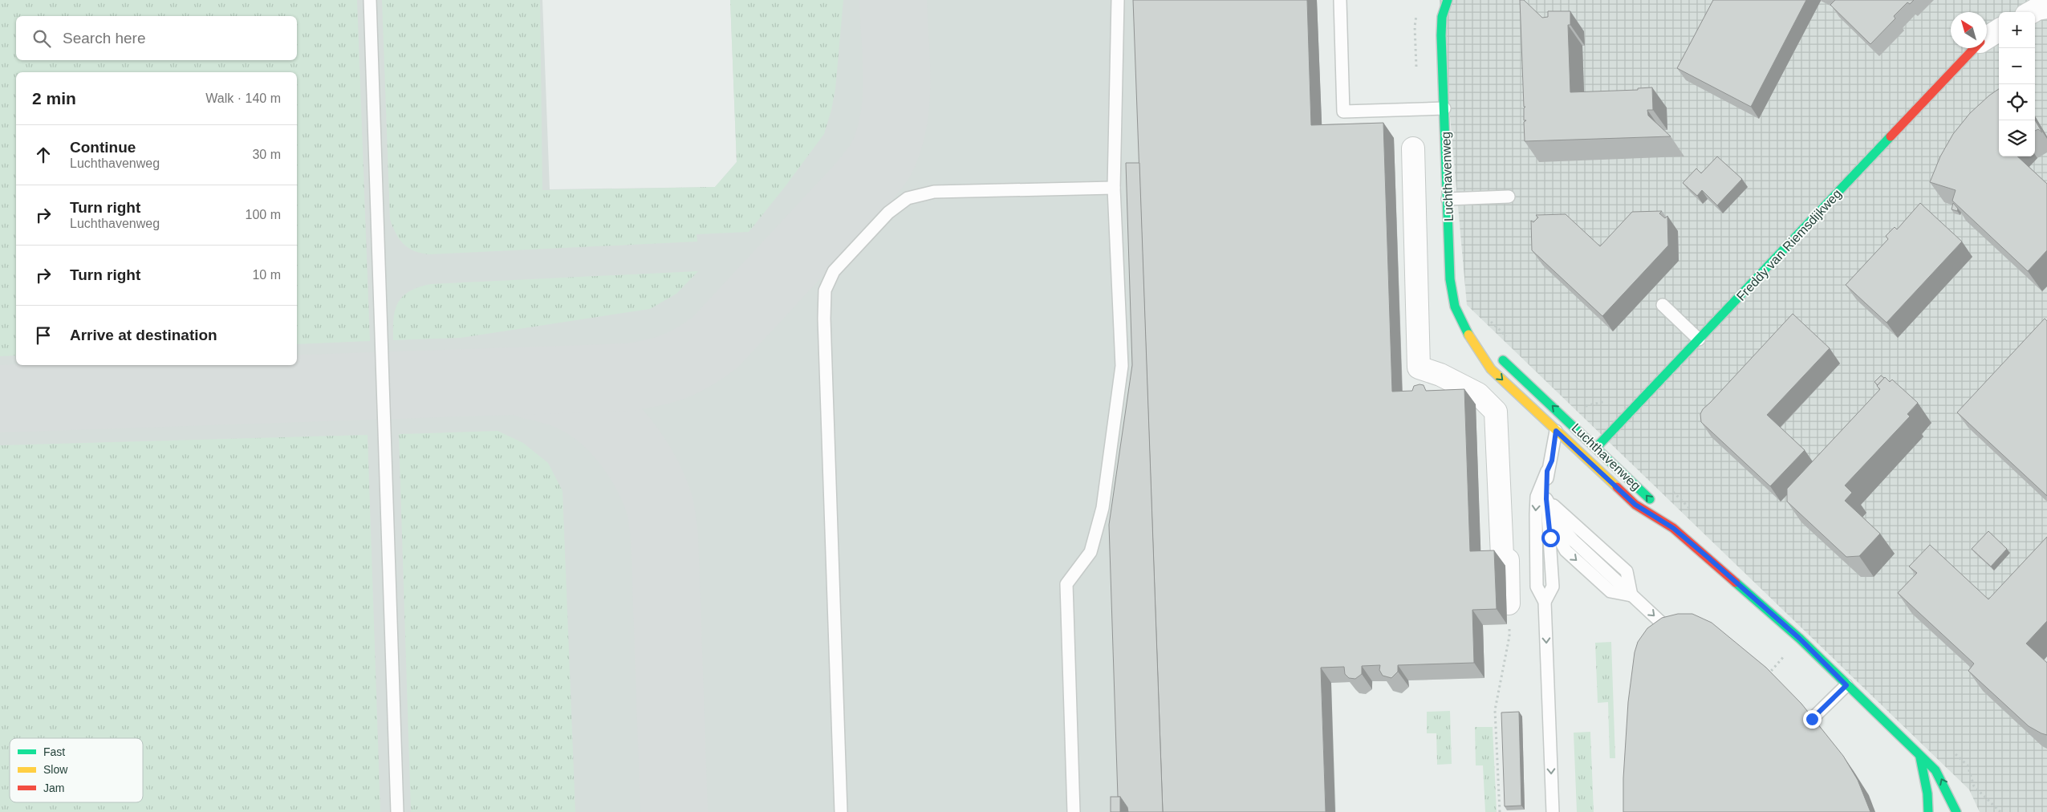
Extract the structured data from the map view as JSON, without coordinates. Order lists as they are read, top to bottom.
{
  "streets": {
    "street": ["Luchthavenweg", "Freddy van Riemsdijkweg"]
  },
  "crossings": [
    ["Luchthavenweg", "Freddy van Riemsdijkweg"]
  ],
  "legend": ["Fast", "Slow", "Jam"],
  "north": "top left",
  "page": {
    "map_buttons": ["+", "−"],
    "search": "Search here",
    "heading": ["2 min", "Walk · 140 m"],
    "list": [
      ["Continue", "Luchthavenweg", "30 m"],
      ["Turn right", "Luchthavenweg", "100 m"],
      ["Turn right", "10 m"],
      "Arrive at destination"
    ]
  }
}
